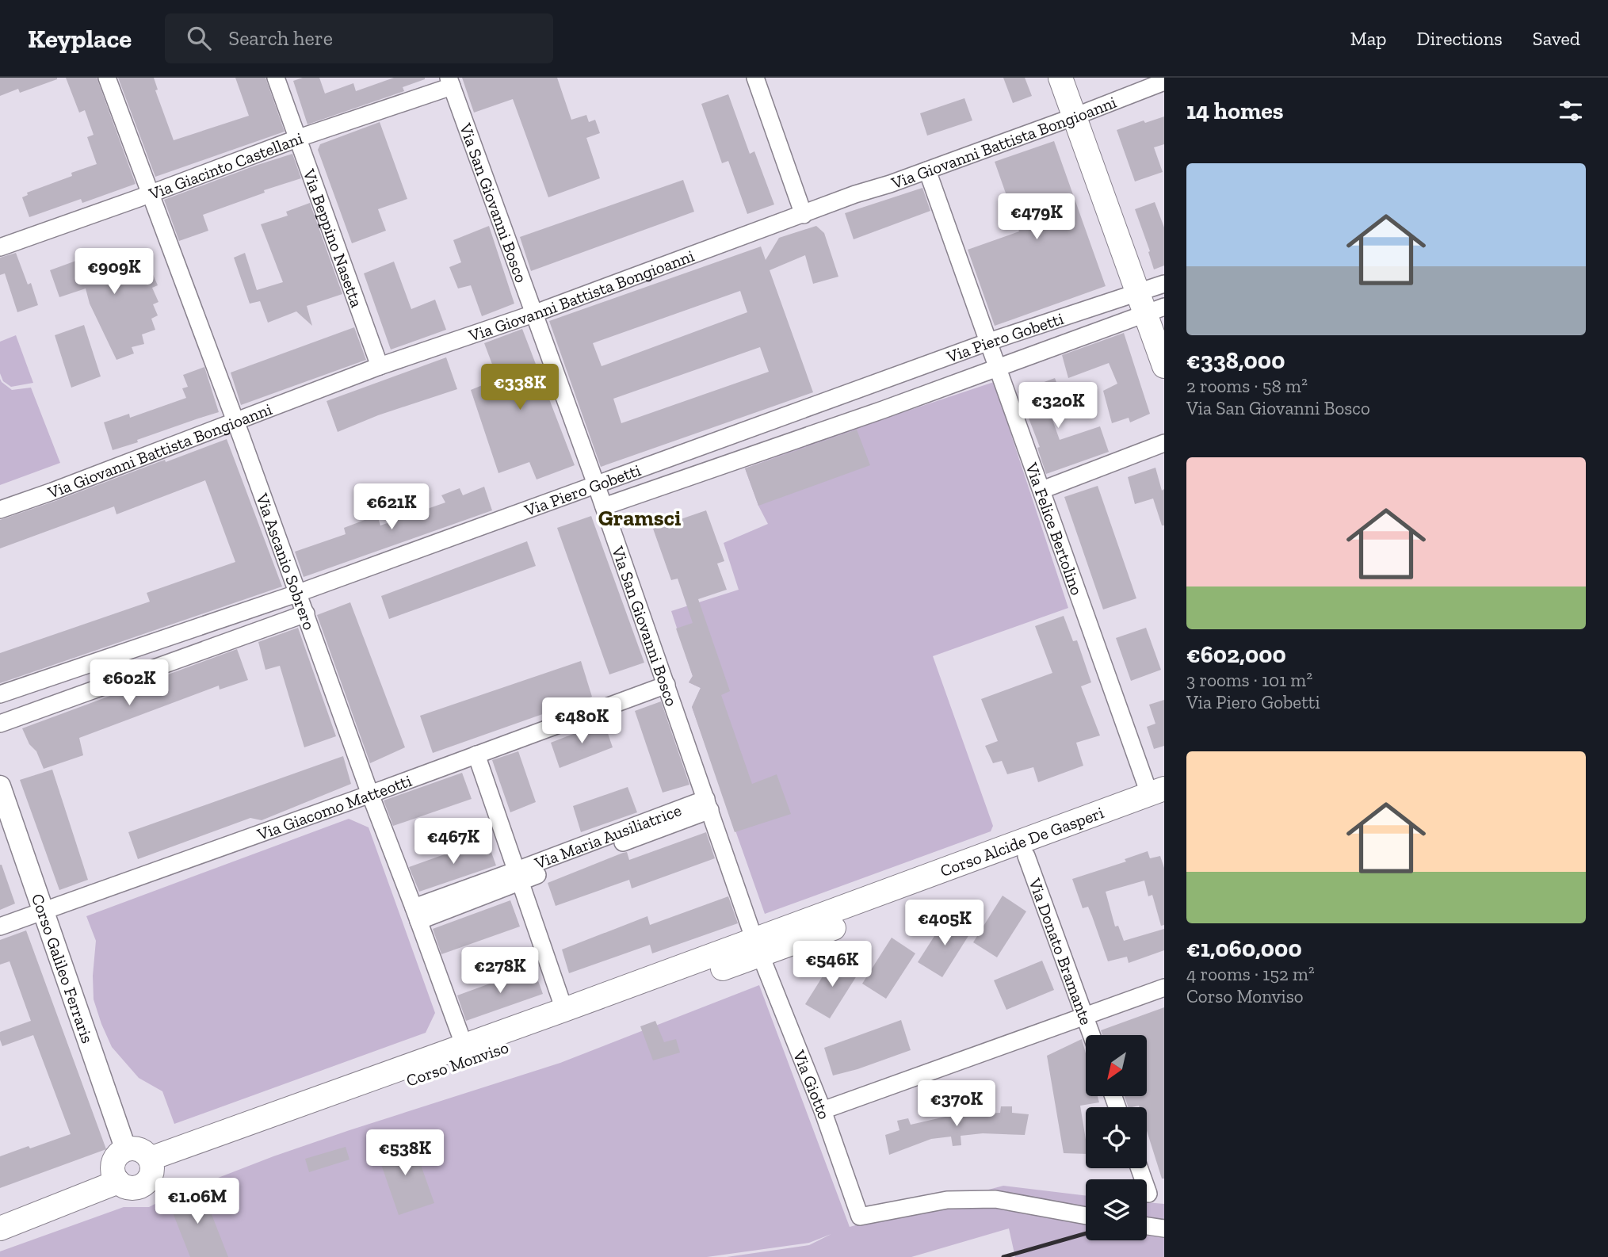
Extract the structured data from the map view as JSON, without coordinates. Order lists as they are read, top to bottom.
{
  "streets": {
    "main road": ["Corso Alcide De Gasperi", "Corso Monviso"],
    "street": [
      "Via Giovanni Battista Bongioanni",
      "Via Giacinto Castellani",
      "Via San Giovanni Bosco",
      "Via Beppino Nasetta",
      "Via Piero Gobetti",
      "Via Felice Bertolino",
      "Via Ascanio Sobrero",
      "Via Giacomo Matteotti",
      "Via Maria Ausiliatrice",
      "Via Donato Bramante",
      "Corso Galileo Ferraris",
      "Via Giotto"
    ]
  },
  "crossings": [
    ["Via Giovanni Battista Bongioanni", "Via San Giovanni Bosco"],
    ["Via Giovanni Battista Bongioanni", "Via Beppino Nasetta"],
    ["Via Giovanni Battista Bongioanni", "Via Felice Bertolino"],
    ["Via Giovanni Battista Bongioanni", "Via Ascanio Sobrero"],
    ["Via Giacinto Castellani", "Via San Giovanni Bosco"],
    ["Via Giacinto Castellani", "Via Beppino Nasetta"],
    ["Via Giacinto Castellani", "Via Ascanio Sobrero"],
    ["Via San Giovanni Bosco", "Via Piero Gobetti"],
    ["Via San Giovanni Bosco", "Via Giacomo Matteotti"],
    ["Via San Giovanni Bosco", "Via Maria Ausiliatrice"],
    ["Via San Giovanni Bosco", "Corso Alcide De Gasperi"],
    ["Via San Giovanni Bosco", "Corso Monviso"],
    ["Via San Giovanni Bosco", "Via Giotto"],
    ["Via Piero Gobetti", "Via Felice Bertolino"],
    ["Via Piero Gobetti", "Via Ascanio Sobrero"],
    ["Via Felice Bertolino", "Corso Alcide De Gasperi"],
    ["Via Ascanio Sobrero", "Via Giacomo Matteotti"],
    ["Via Ascanio Sobrero", "Via Maria Ausiliatrice"],
    ["Via Ascanio Sobrero", "Corso Monviso"],
    ["Via Giacomo Matteotti", "Corso Galileo Ferraris"],
    ["Corso Alcide De Gasperi", "Via Donato Bramante"],
    ["Corso Alcide De Gasperi", "Corso Monviso"],
    ["Corso Alcide De Gasperi", "Via Giotto"],
    ["Corso Galileo Ferraris", "Corso Monviso"],
    ["Corso Monviso", "Via Giotto"]
  ],
  "districts": ["Gramsci"],
  "north": "bottom left",
  "page": {
    "header": "Keyplace",
    "search": "Search here",
    "nav": ["Map", "Directions", "Saved"],
    "heading": "14 homes",
    "list": [
      {
        "name": "€338,000",
        "note": "2 rooms · 58 m² · Via San Giovanni Bosco"
      },
      {
        "name": "€602,000",
        "note": "3 rooms · 101 m² · Via Piero Gobetti"
      },
      {
        "name": "€1,060,000",
        "note": "4 rooms · 152 m² · Corso Monviso"
      }
    ],
    "price": [
      "€479K",
      "€909K",
      "€338K",
      "€320K",
      "€621K",
      "€602K",
      "€480K",
      "€467K",
      "€405K",
      "€546K",
      "€278K",
      "€370K",
      "€538K",
      "€1.06M"
    ]
  }
}
